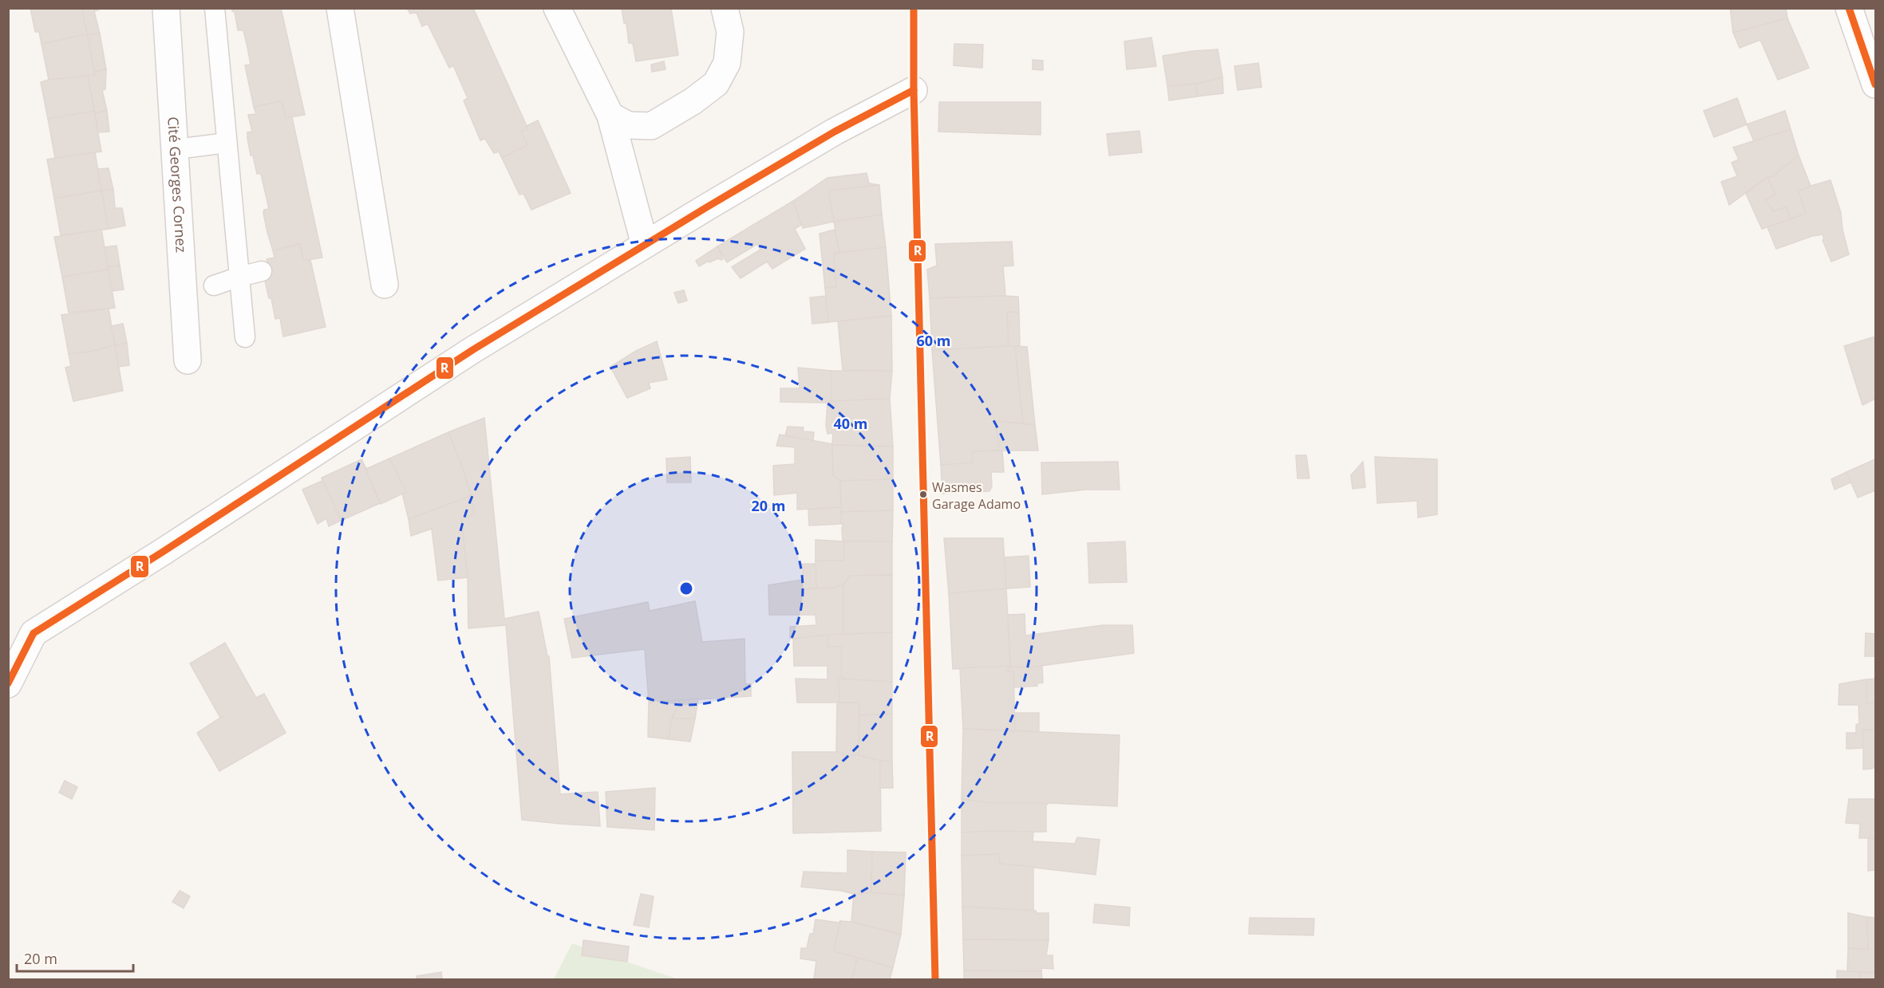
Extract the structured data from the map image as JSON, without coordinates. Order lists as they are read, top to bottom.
{
  "streets": {
    "street": ["Cité Georges Cornez"]
  },
  "places": ["Wasmes Garage Adamo"],
  "lines": ["transit line R"],
  "scale_bar": "20 m",
  "rings": ["60 m", "40 m", "20 m"]
}
